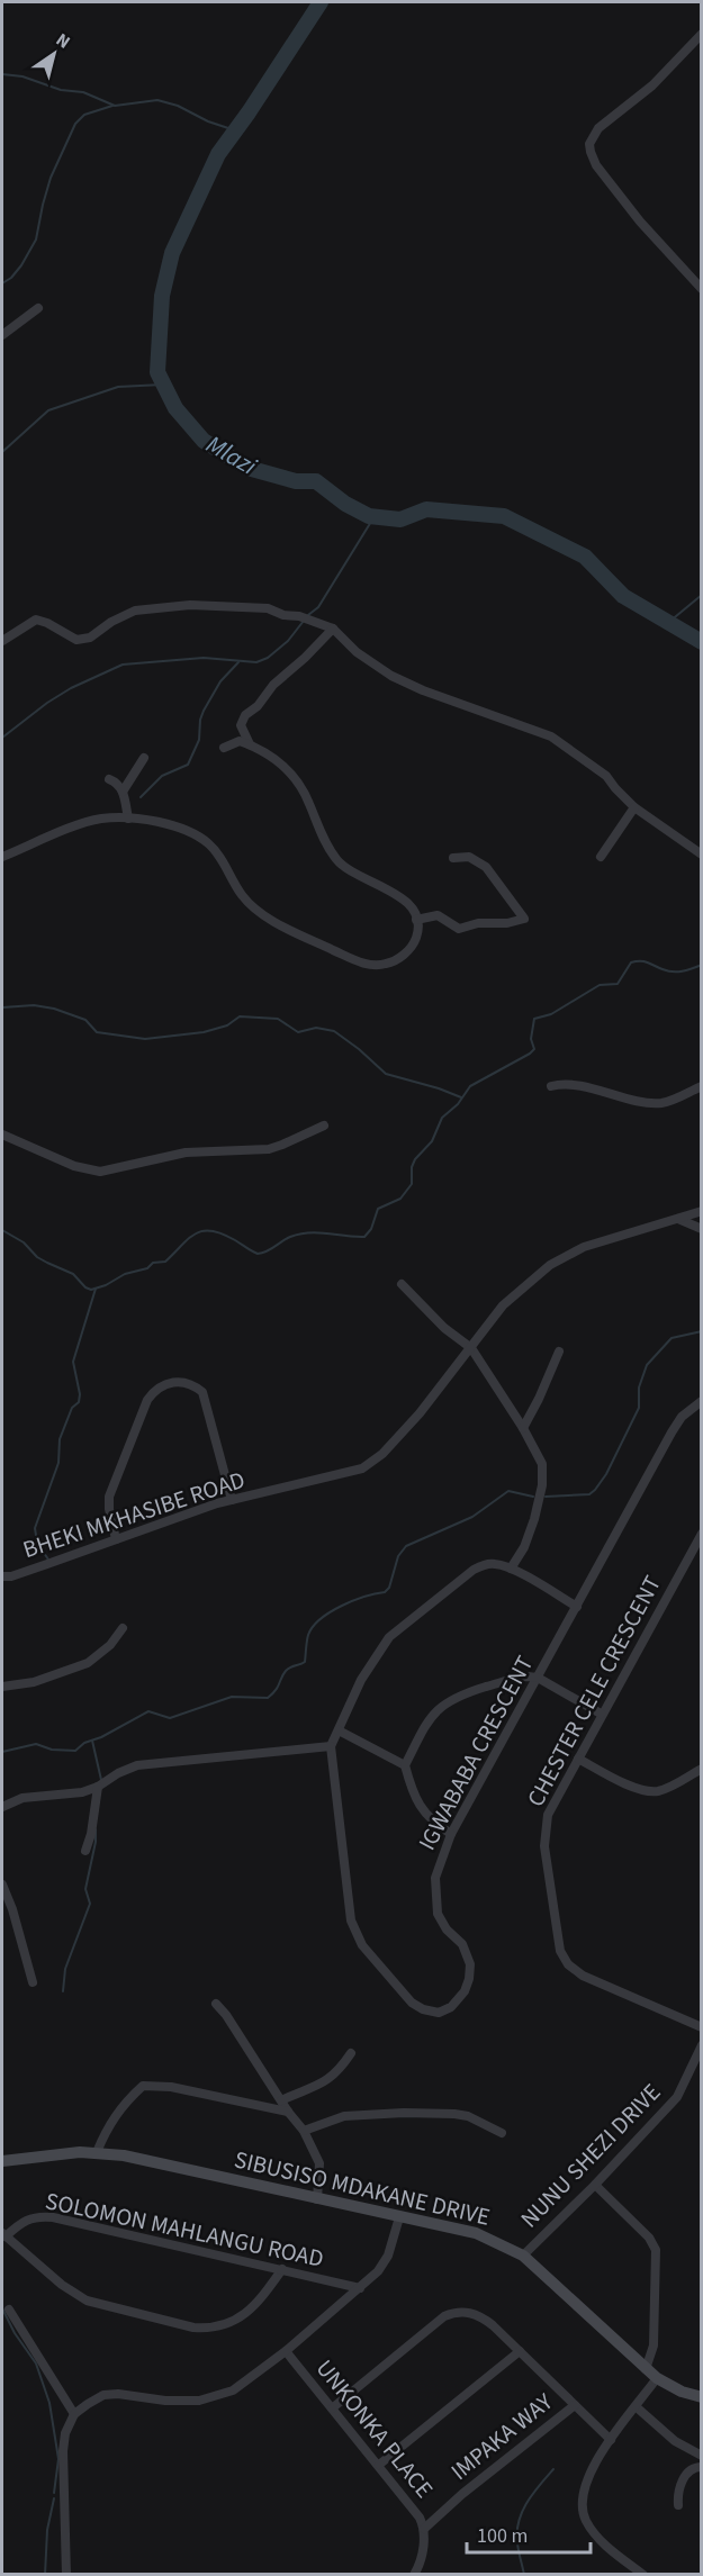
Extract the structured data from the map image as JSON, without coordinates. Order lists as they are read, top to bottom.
{
  "streets": {
    "street": [
      "BHEKI MKHASIBE ROAD",
      "CHESTER CELE CRESCENT",
      "IGWABABA CRESCENT",
      "NUNU SHEZI DRIVE",
      "SIBUSISO MDAKANE DRIVE",
      "SOLOMON MAHLANGU ROAD",
      "UNKONKA PLACE",
      "IMPAKA WAY"
    ]
  },
  "crossings": [
    ["NUNU SHEZI DRIVE", "SIBUSISO MDAKANE DRIVE"],
    ["UNKONKA PLACE", "IMPAKA WAY"]
  ],
  "water": ["Mlazi"],
  "scale_bar": "100 m",
  "north": "top right"
}
